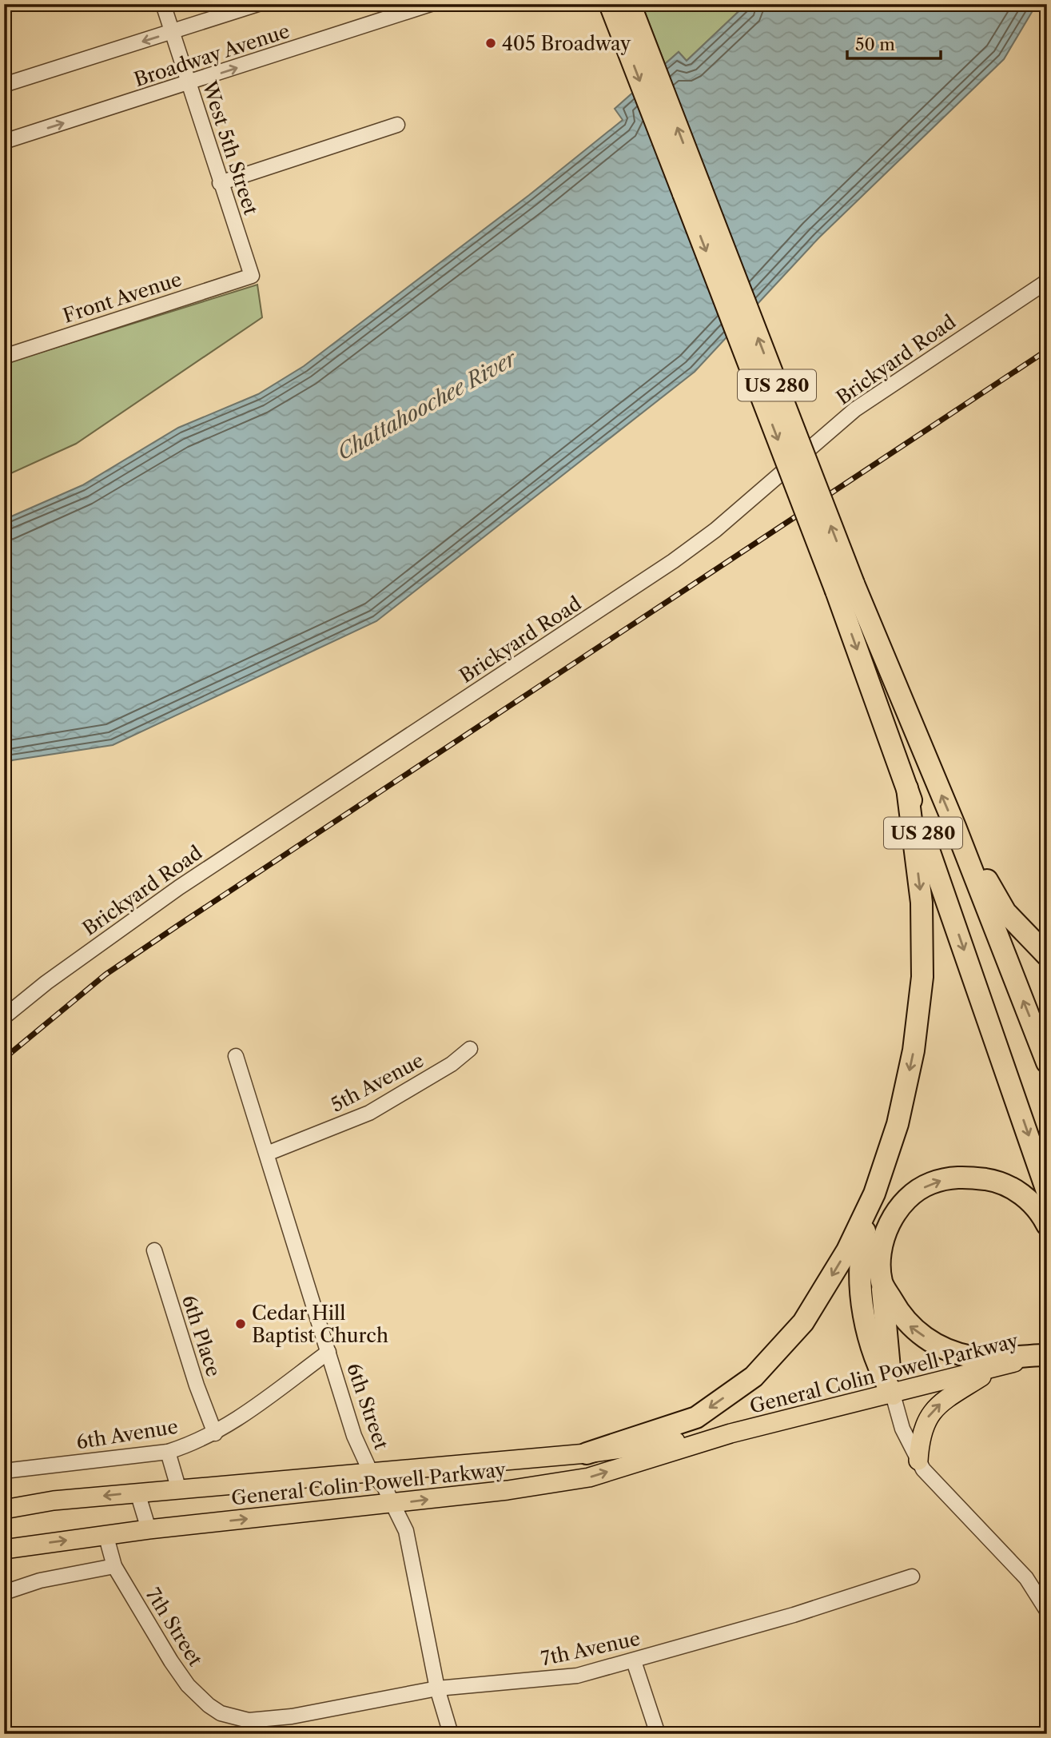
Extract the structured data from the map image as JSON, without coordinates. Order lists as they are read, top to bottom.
{
  "streets": {
    "highway": ["US 280"],
    "main road": ["General Colin Powell Parkway"],
    "street": [
      "Broadway Avenue",
      "West 5th Street",
      "Front Avenue",
      "Brickyard Road",
      "5th Avenue",
      "6th Place",
      "6th Street",
      "6th Avenue",
      "7th Street",
      "7th Avenue"
    ]
  },
  "crossings": [
    ["Broadway Avenue", "West 5th Street"],
    ["West 5th Street", "Front Avenue"],
    ["5th Avenue", "6th Street"],
    ["6th Place", "6th Avenue"],
    ["General Colin Powell Parkway", "6th Street"],
    ["General Colin Powell Parkway", "7th Street"],
    ["6th Street", "6th Avenue"],
    ["6th Street", "7th Avenue"],
    ["7th Street", "7th Avenue"]
  ],
  "water": ["Chattahoochee River"],
  "places": ["405 Broadway", "Cedar Hill Baptist Church"],
  "scale_bar": "50 m"
}
